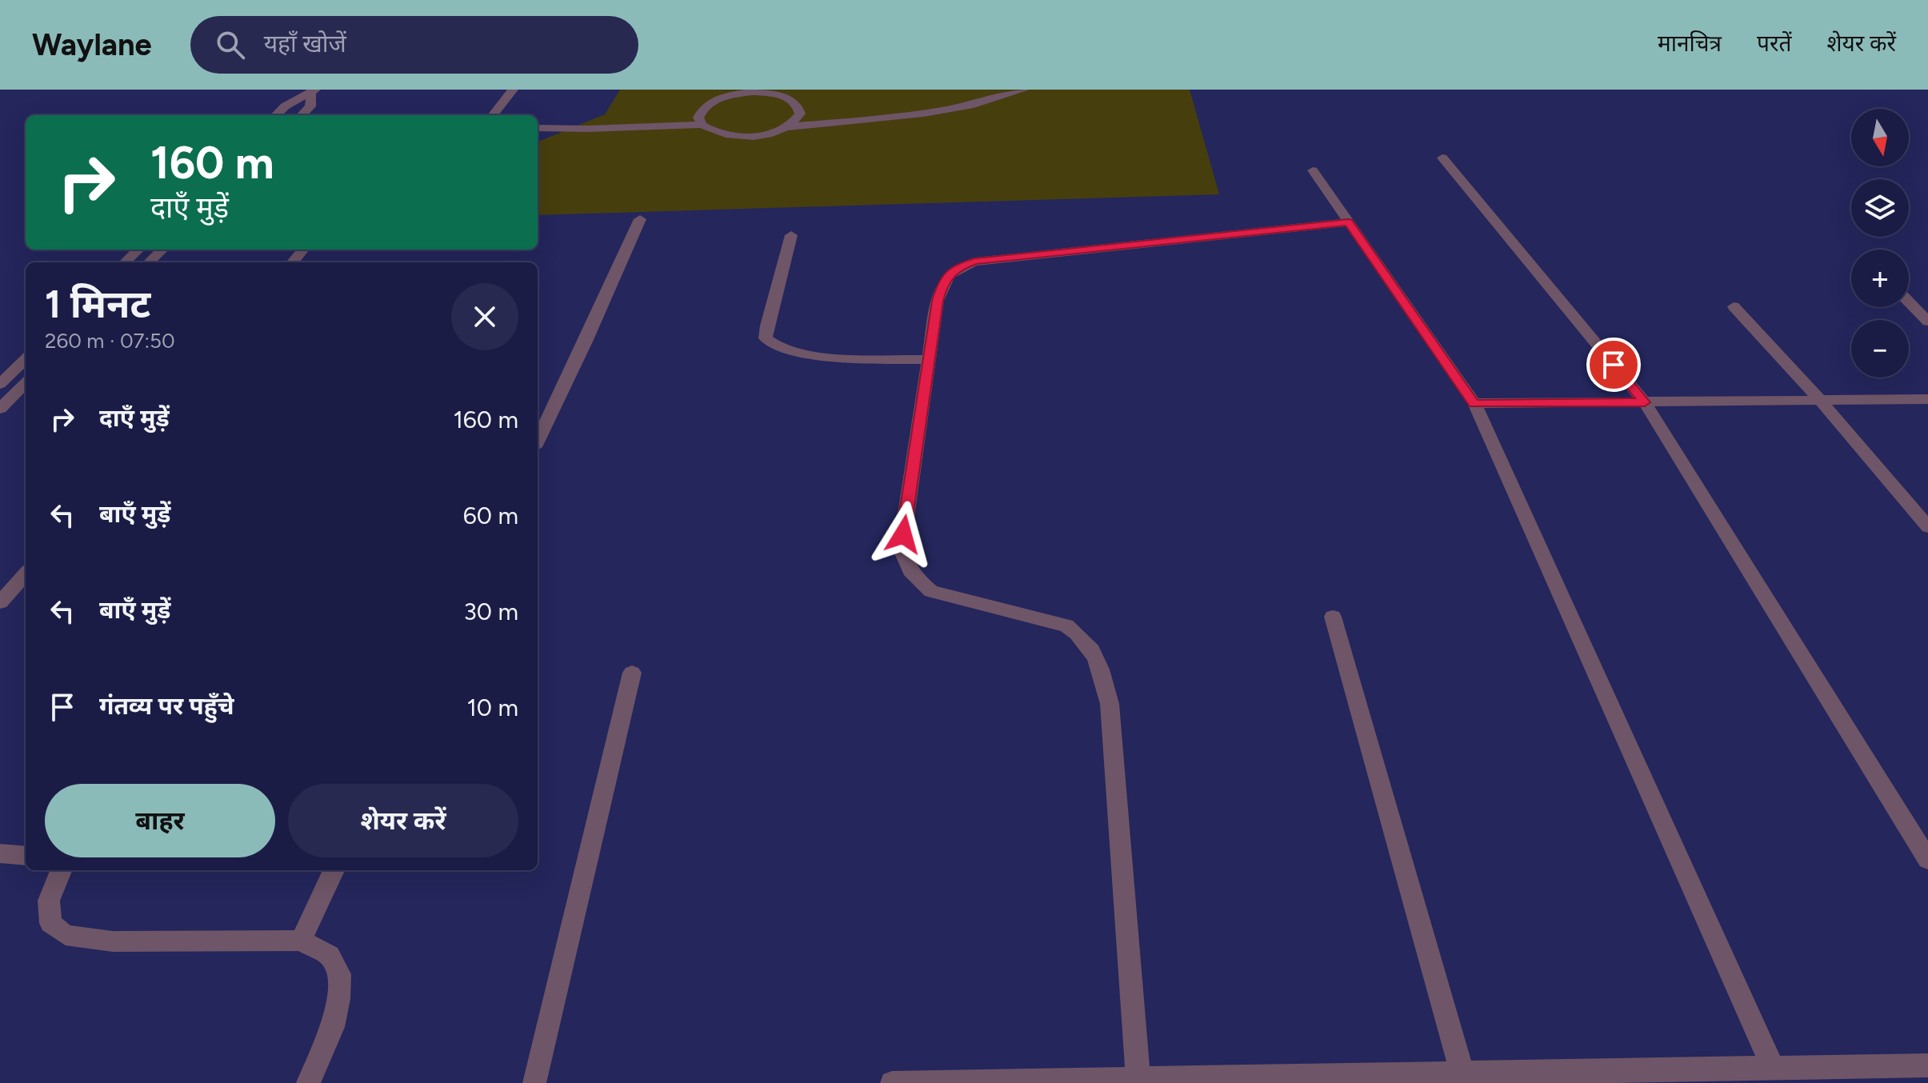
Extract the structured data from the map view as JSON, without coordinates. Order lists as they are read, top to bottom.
{
  "north": "bottom",
  "page": {
    "header": "Waylane",
    "search": "यहाँ खोजें",
    "nav": ["मानचित्र", "परतें", "शेयर करें"],
    "map_buttons": ["+", "−"],
    "turn": ["160 m", "दाएँ मुड़ें"],
    "heading": ["1 मिनट", "260 m · 07:50"],
    "list": [
      {
        "name": "दाएँ मुड़ें",
        "value": "160 m"
      },
      {
        "name": "बाएँ मुड़ें",
        "value": "60 m"
      },
      {
        "name": "बाएँ मुड़ें",
        "value": "30 m"
      },
      {
        "name": "गंतव्य पर पहुँचे",
        "value": "10 m"
      }
    ],
    "buttons": ["बाहर", "शेयर करें"]
  }
}
